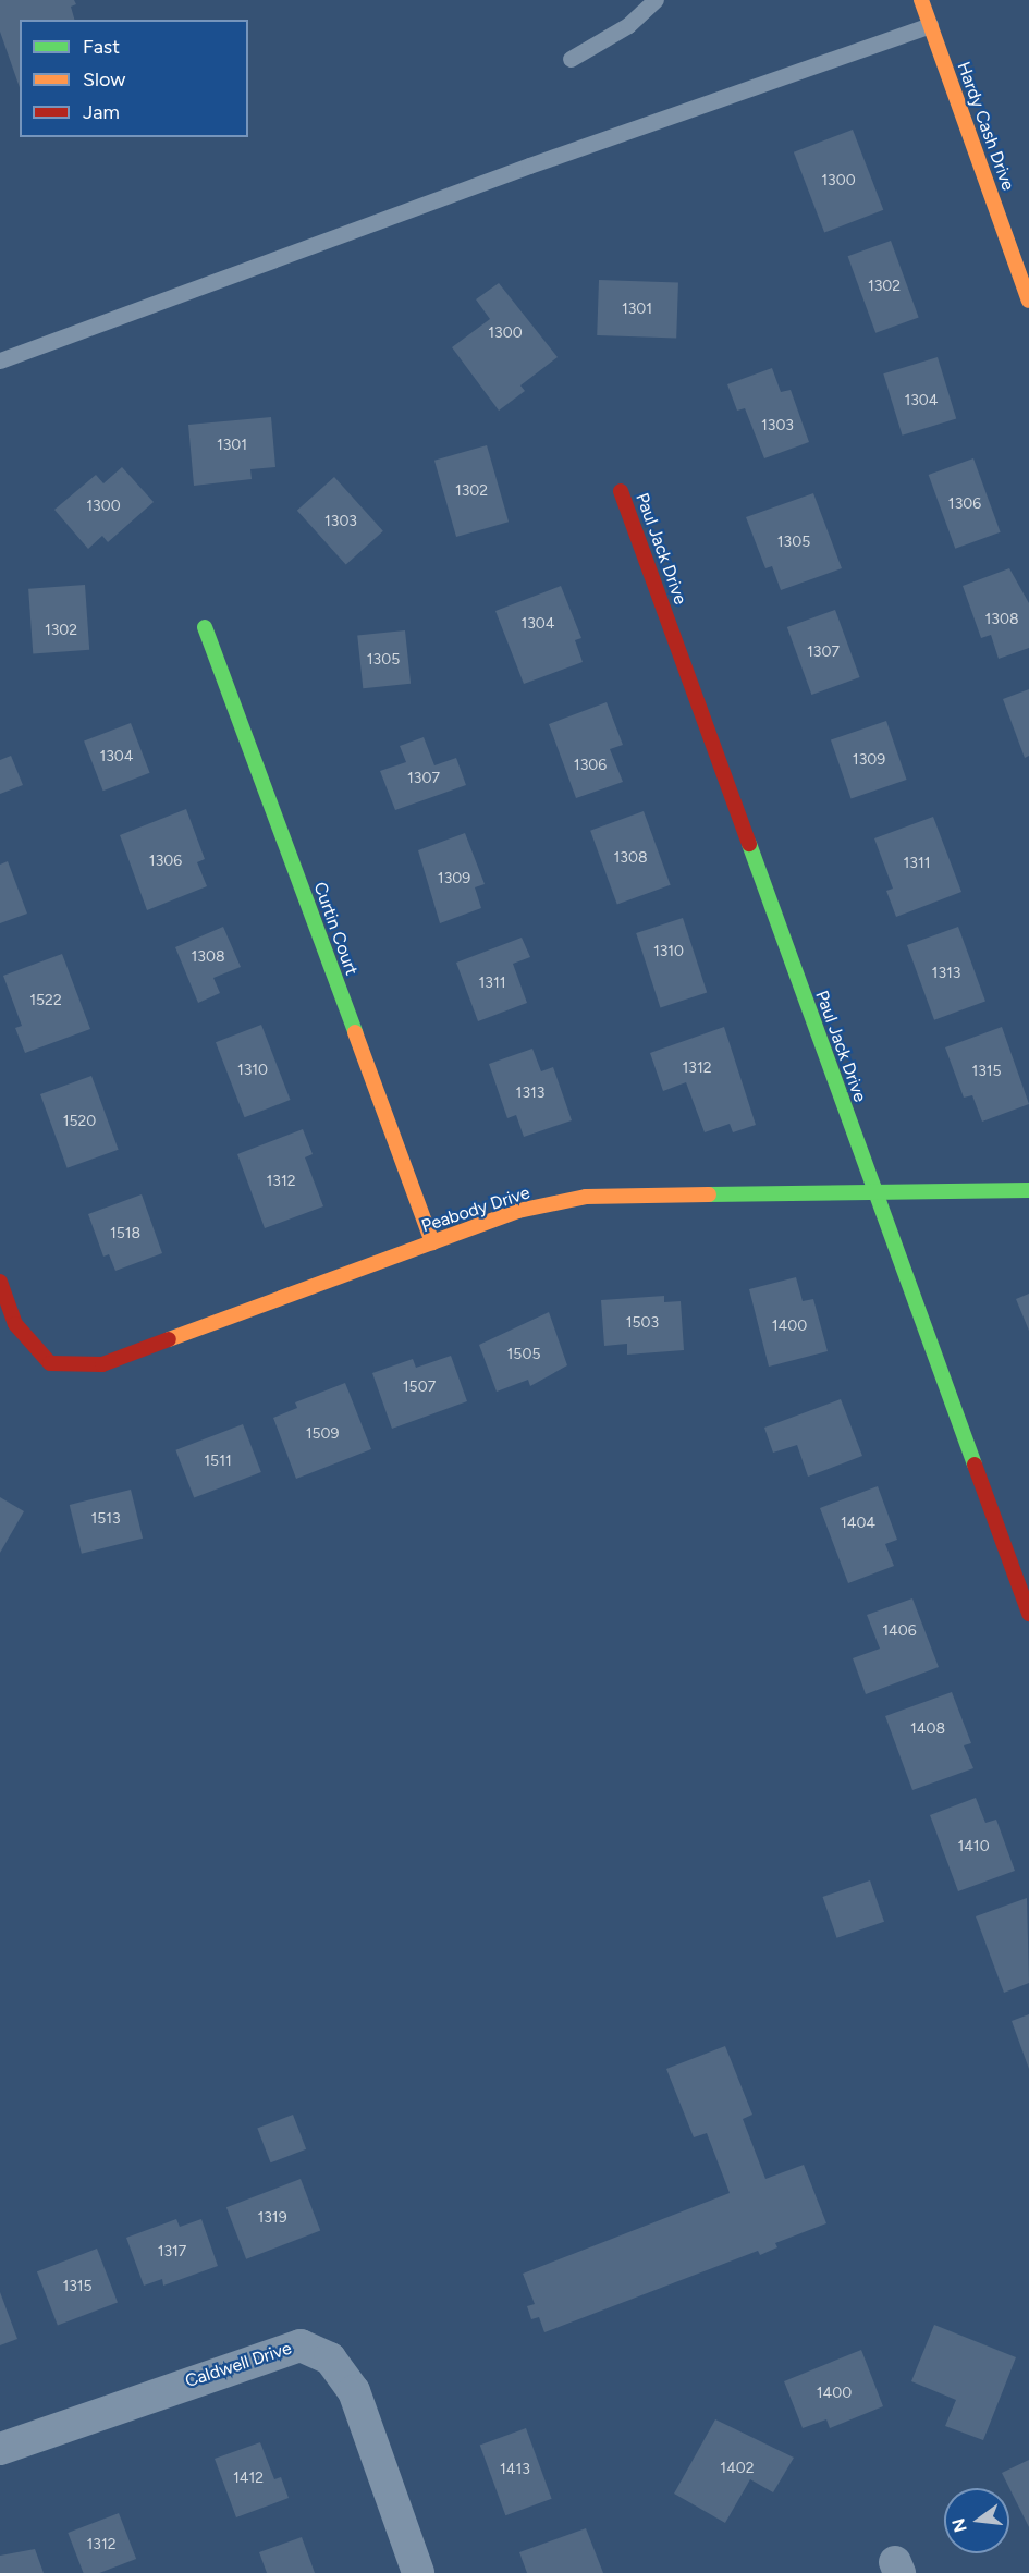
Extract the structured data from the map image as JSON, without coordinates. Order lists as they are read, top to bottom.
{
  "streets": {
    "street": [
      "Hardy Cash Drive",
      "Paul Jack Drive",
      "Curtin Court",
      "Peabody Drive",
      "Caldwell Drive"
    ]
  },
  "crossings": [
    ["Paul Jack Drive", "Peabody Drive"],
    ["Curtin Court", "Peabody Drive"]
  ],
  "house_numbers": [
    "1300",
    "1302",
    "1301",
    "1300",
    "1304",
    "1303",
    "1301",
    "1302",
    "1306",
    "1300",
    "1303",
    "1305",
    "1308",
    "1304",
    "1302",
    "1307",
    "1305",
    "1304",
    "1309",
    "1306",
    "1307",
    "1308",
    "1306",
    "1311",
    "1309",
    "1310",
    "1308",
    "1313",
    "1311",
    "1522",
    "1312",
    "1310",
    "1315",
    "1313",
    "1520",
    "1312",
    "1518",
    "1503",
    "1400",
    "1505",
    "1507",
    "1509",
    "1511",
    "1513",
    "1404",
    "1406",
    "1408",
    "1410",
    "1319",
    "1317",
    "1315",
    "1400",
    "1402",
    "1413",
    "1412",
    "1312"
  ],
  "legend": ["Fast", "Slow", "Jam"],
  "north": "left"
}
